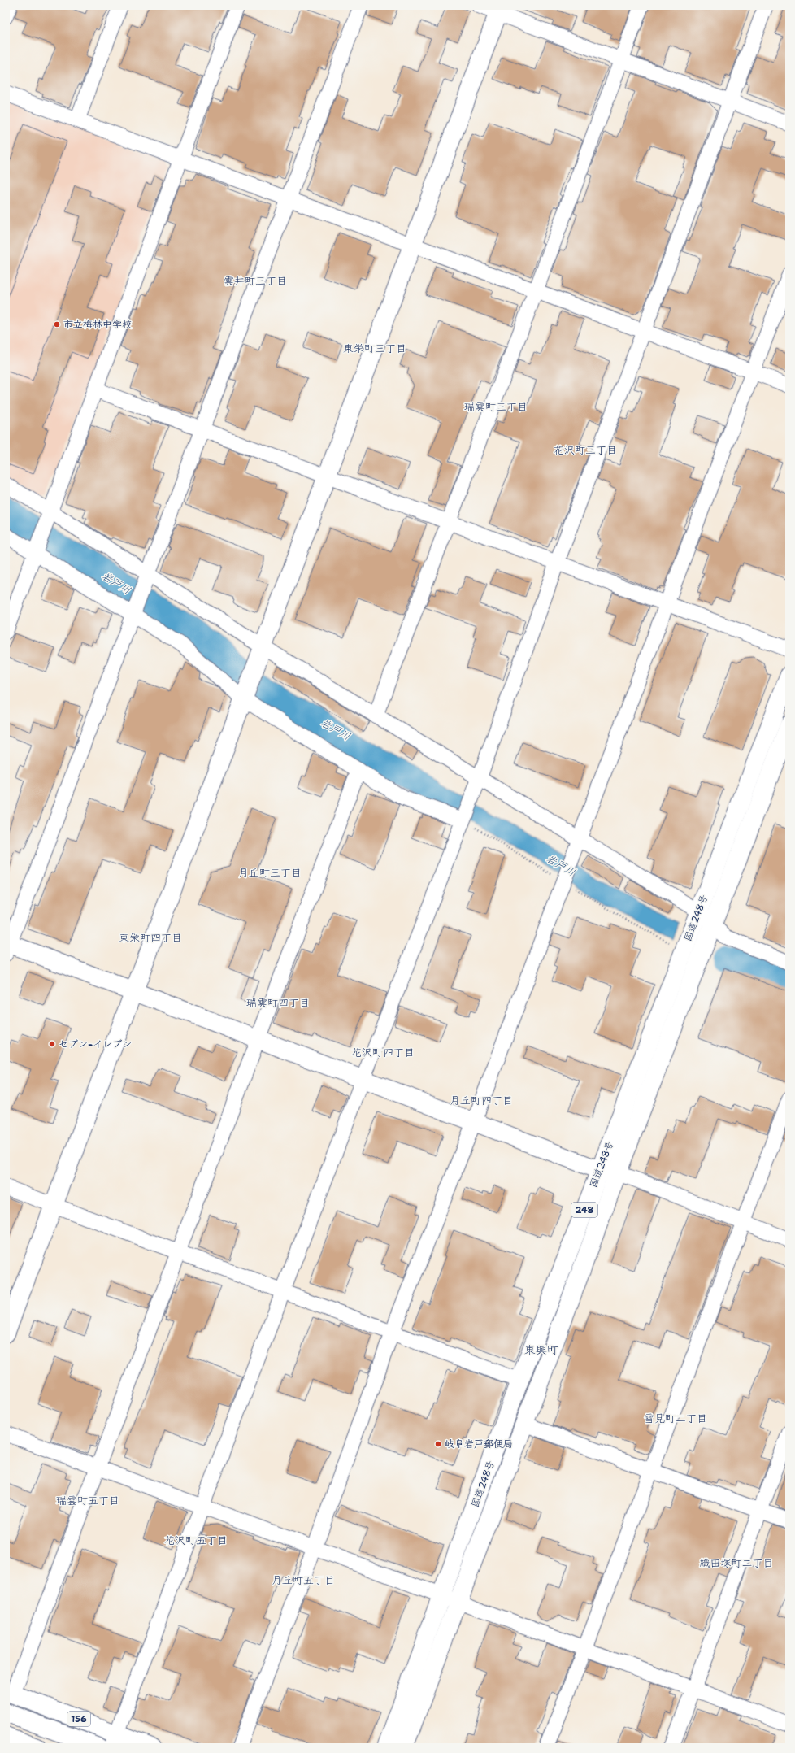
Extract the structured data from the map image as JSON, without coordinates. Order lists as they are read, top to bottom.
{
  "streets": {
    "main road": ["国道248号", "248", "156"]
  },
  "districts": [
    "雲井町三丁目",
    "東栄町三丁目",
    "瑞雲町三丁目",
    "花沢町三丁目",
    "月丘町三丁目",
    "東栄町四丁目",
    "瑞雲町四丁目",
    "花沢町四丁目",
    "月丘町四丁目",
    "東興町",
    "雪見町二丁目",
    "瑞雲町五丁目",
    "花沢町五丁目",
    "織田塚町二丁目",
    "月丘町五丁目"
  ],
  "water": ["岩戸川"],
  "places": ["市立梅林中学校", "セブン-イレブン", "岐阜岩戸郵便局"]
}
